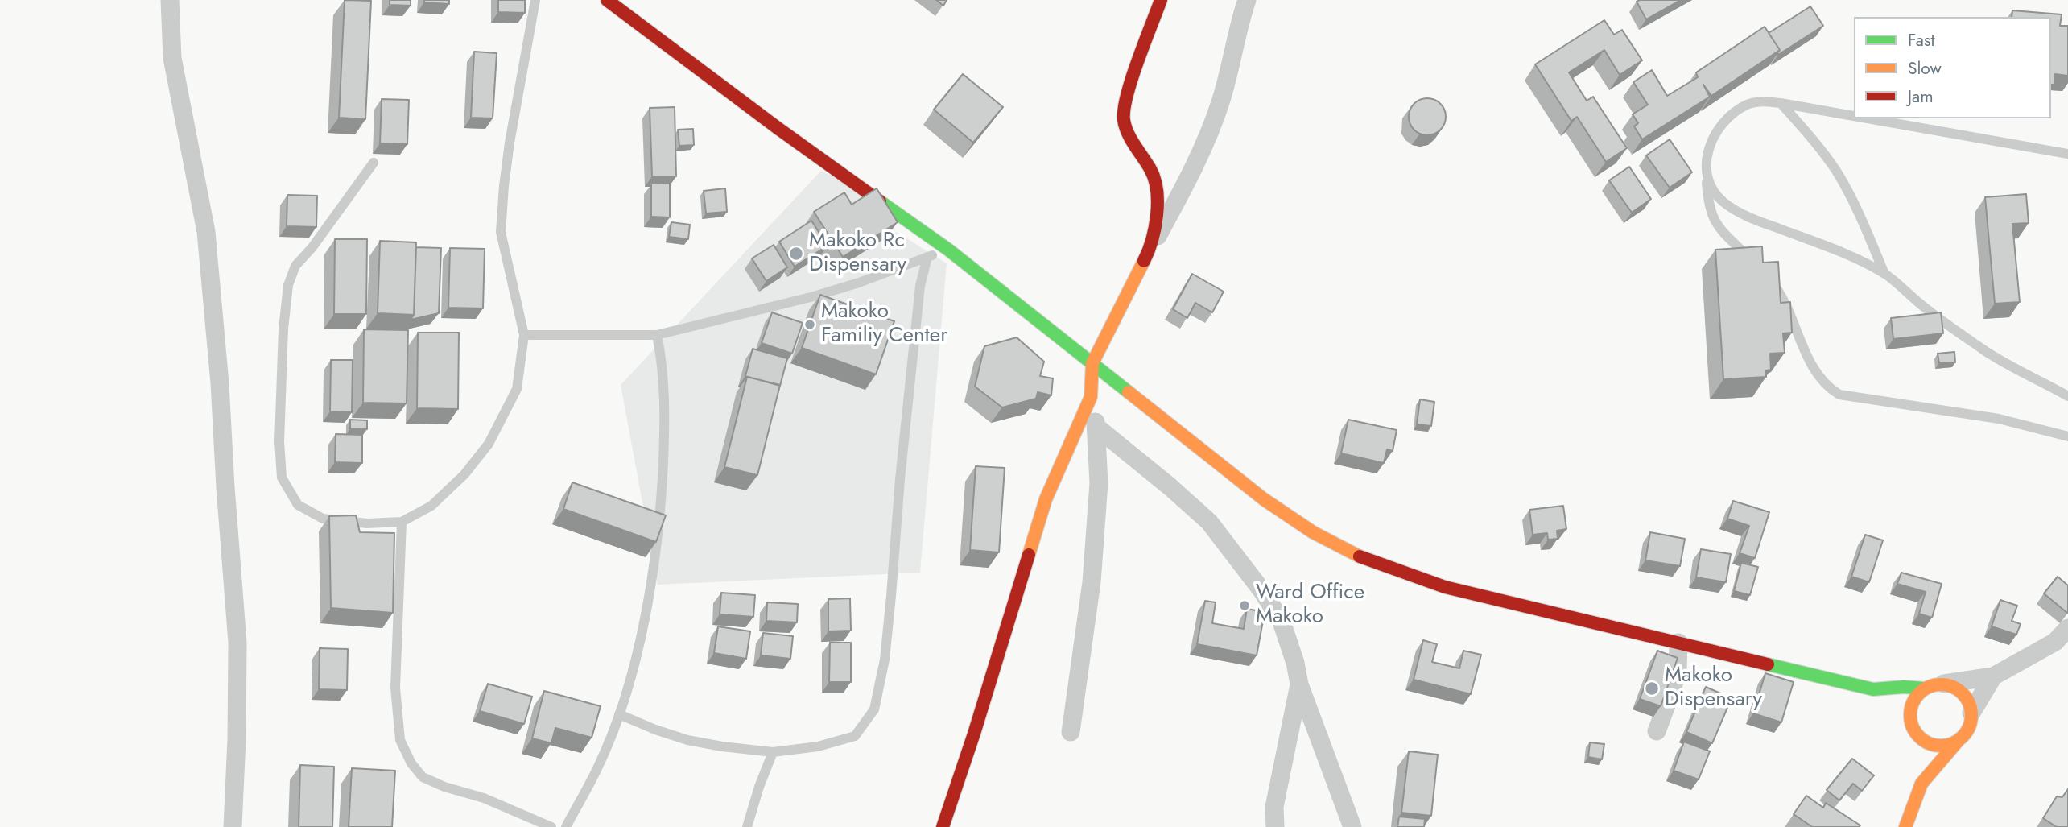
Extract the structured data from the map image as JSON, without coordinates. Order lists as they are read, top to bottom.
{
  "places": [
    "Makoko Rc Dispensary",
    "Makoko Familiy Center",
    "Ward Office Makoko",
    "Makoko Dispensary"
  ],
  "legend": ["Fast", "Slow", "Jam"]
}
